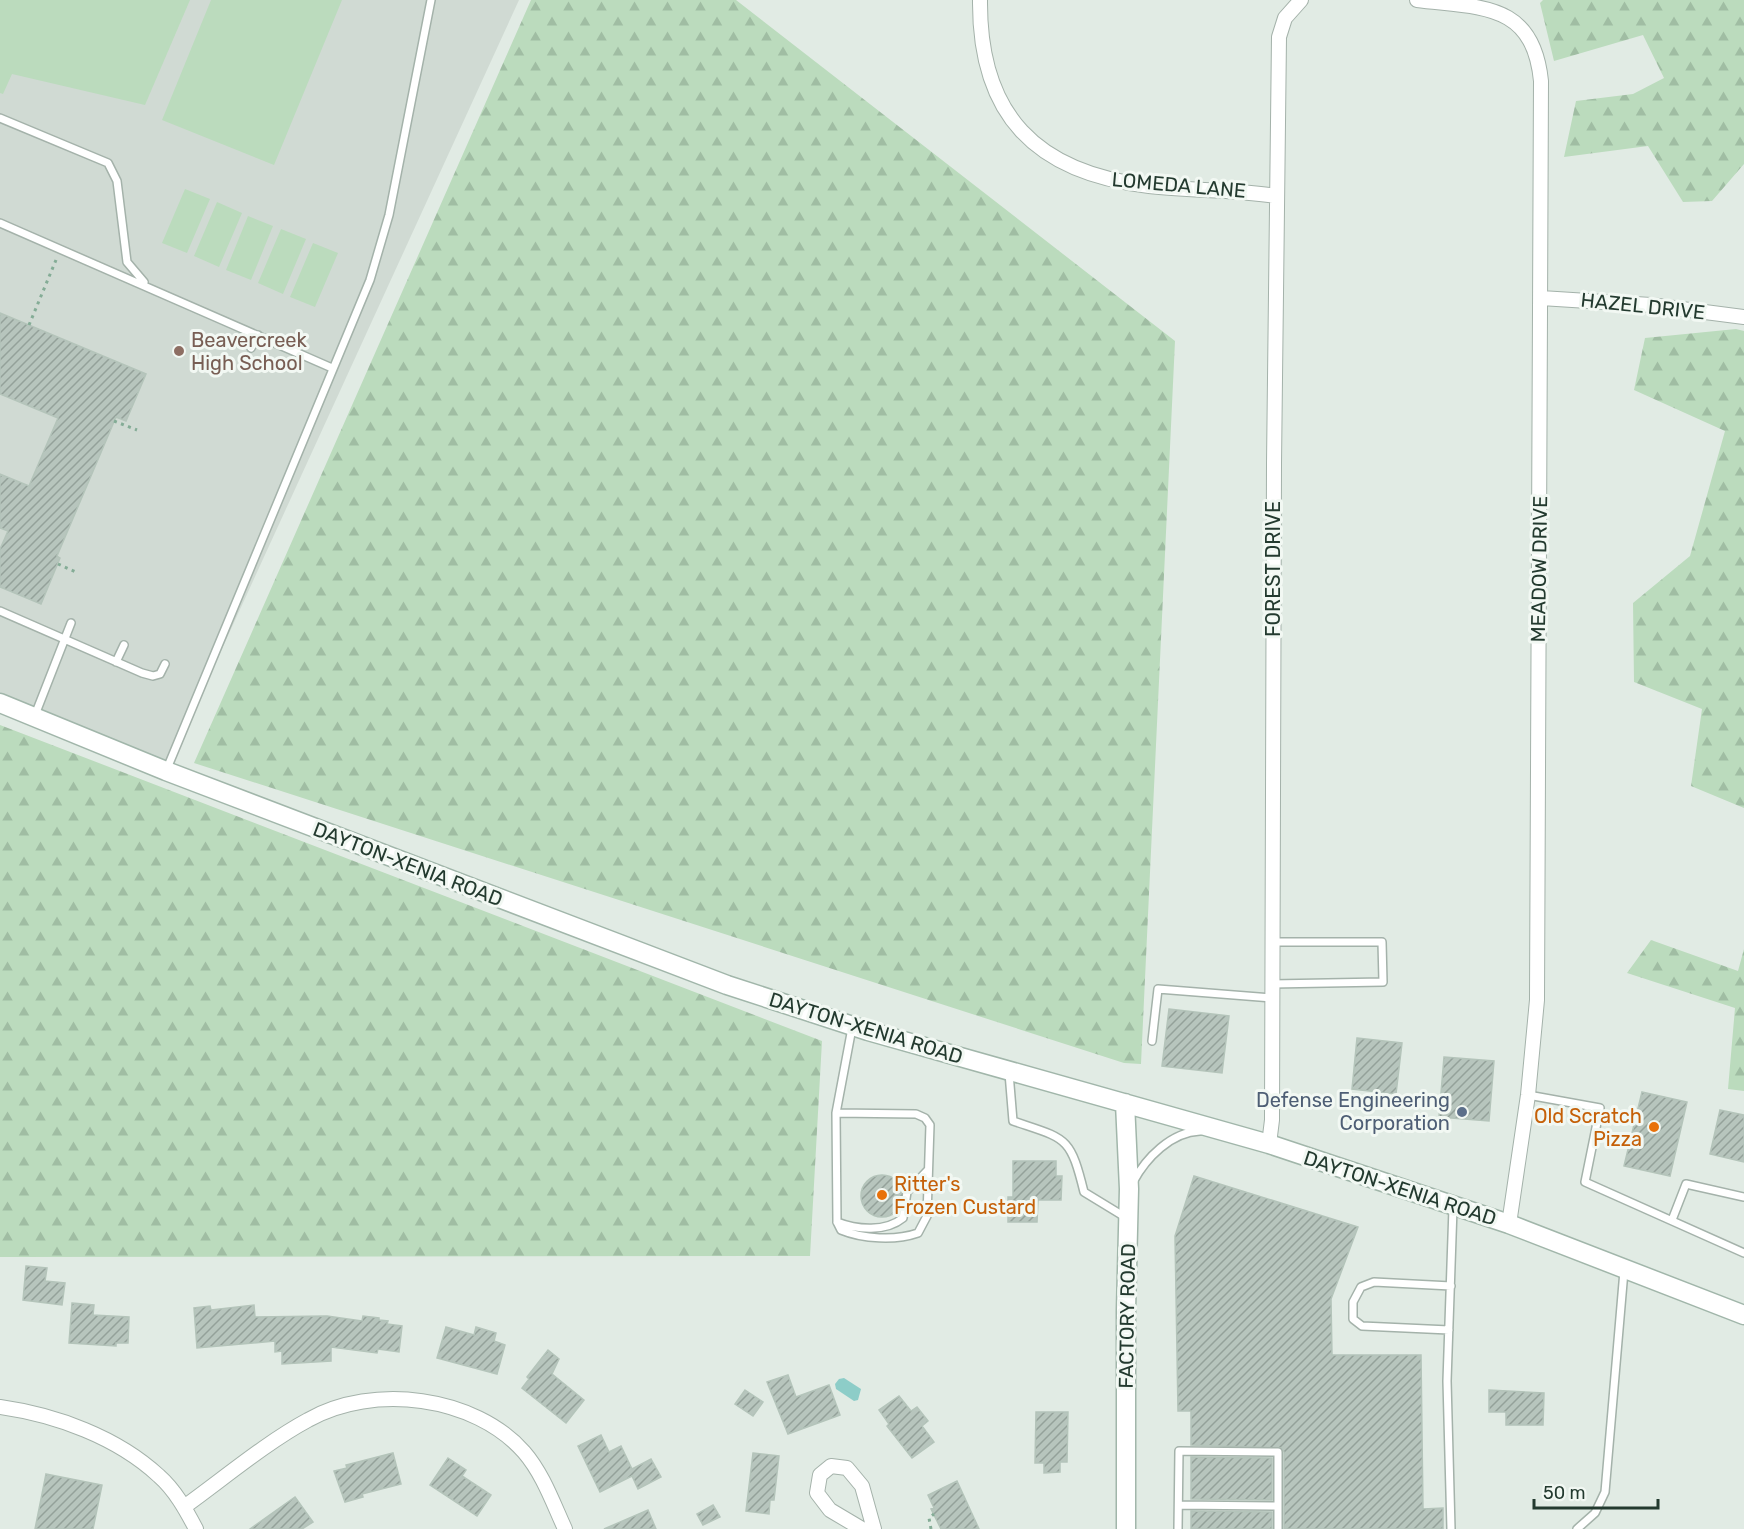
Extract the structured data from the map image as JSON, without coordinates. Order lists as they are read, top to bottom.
{
  "streets": {
    "main road": ["DAYTON-XENIA ROAD", "FACTORY ROAD"],
    "street": [
      "LOMEDA LANE",
      "HAZEL DRIVE",
      "FOREST DRIVE",
      "MEADOW DRIVE"
    ]
  },
  "crossings": [
    ["LOMEDA LANE", "FOREST DRIVE"],
    ["HAZEL DRIVE", "MEADOW DRIVE"],
    ["FOREST DRIVE", "DAYTON-XENIA ROAD"],
    ["MEADOW DRIVE", "DAYTON-XENIA ROAD"],
    ["DAYTON-XENIA ROAD", "FACTORY ROAD"]
  ],
  "places": [
    "Beavercreek High School",
    "Defense Engineering Corporation",
    "Old Scratch Pizza",
    "Ritter's Frozen Custard"
  ],
  "scale_bar": "50 m"
}
